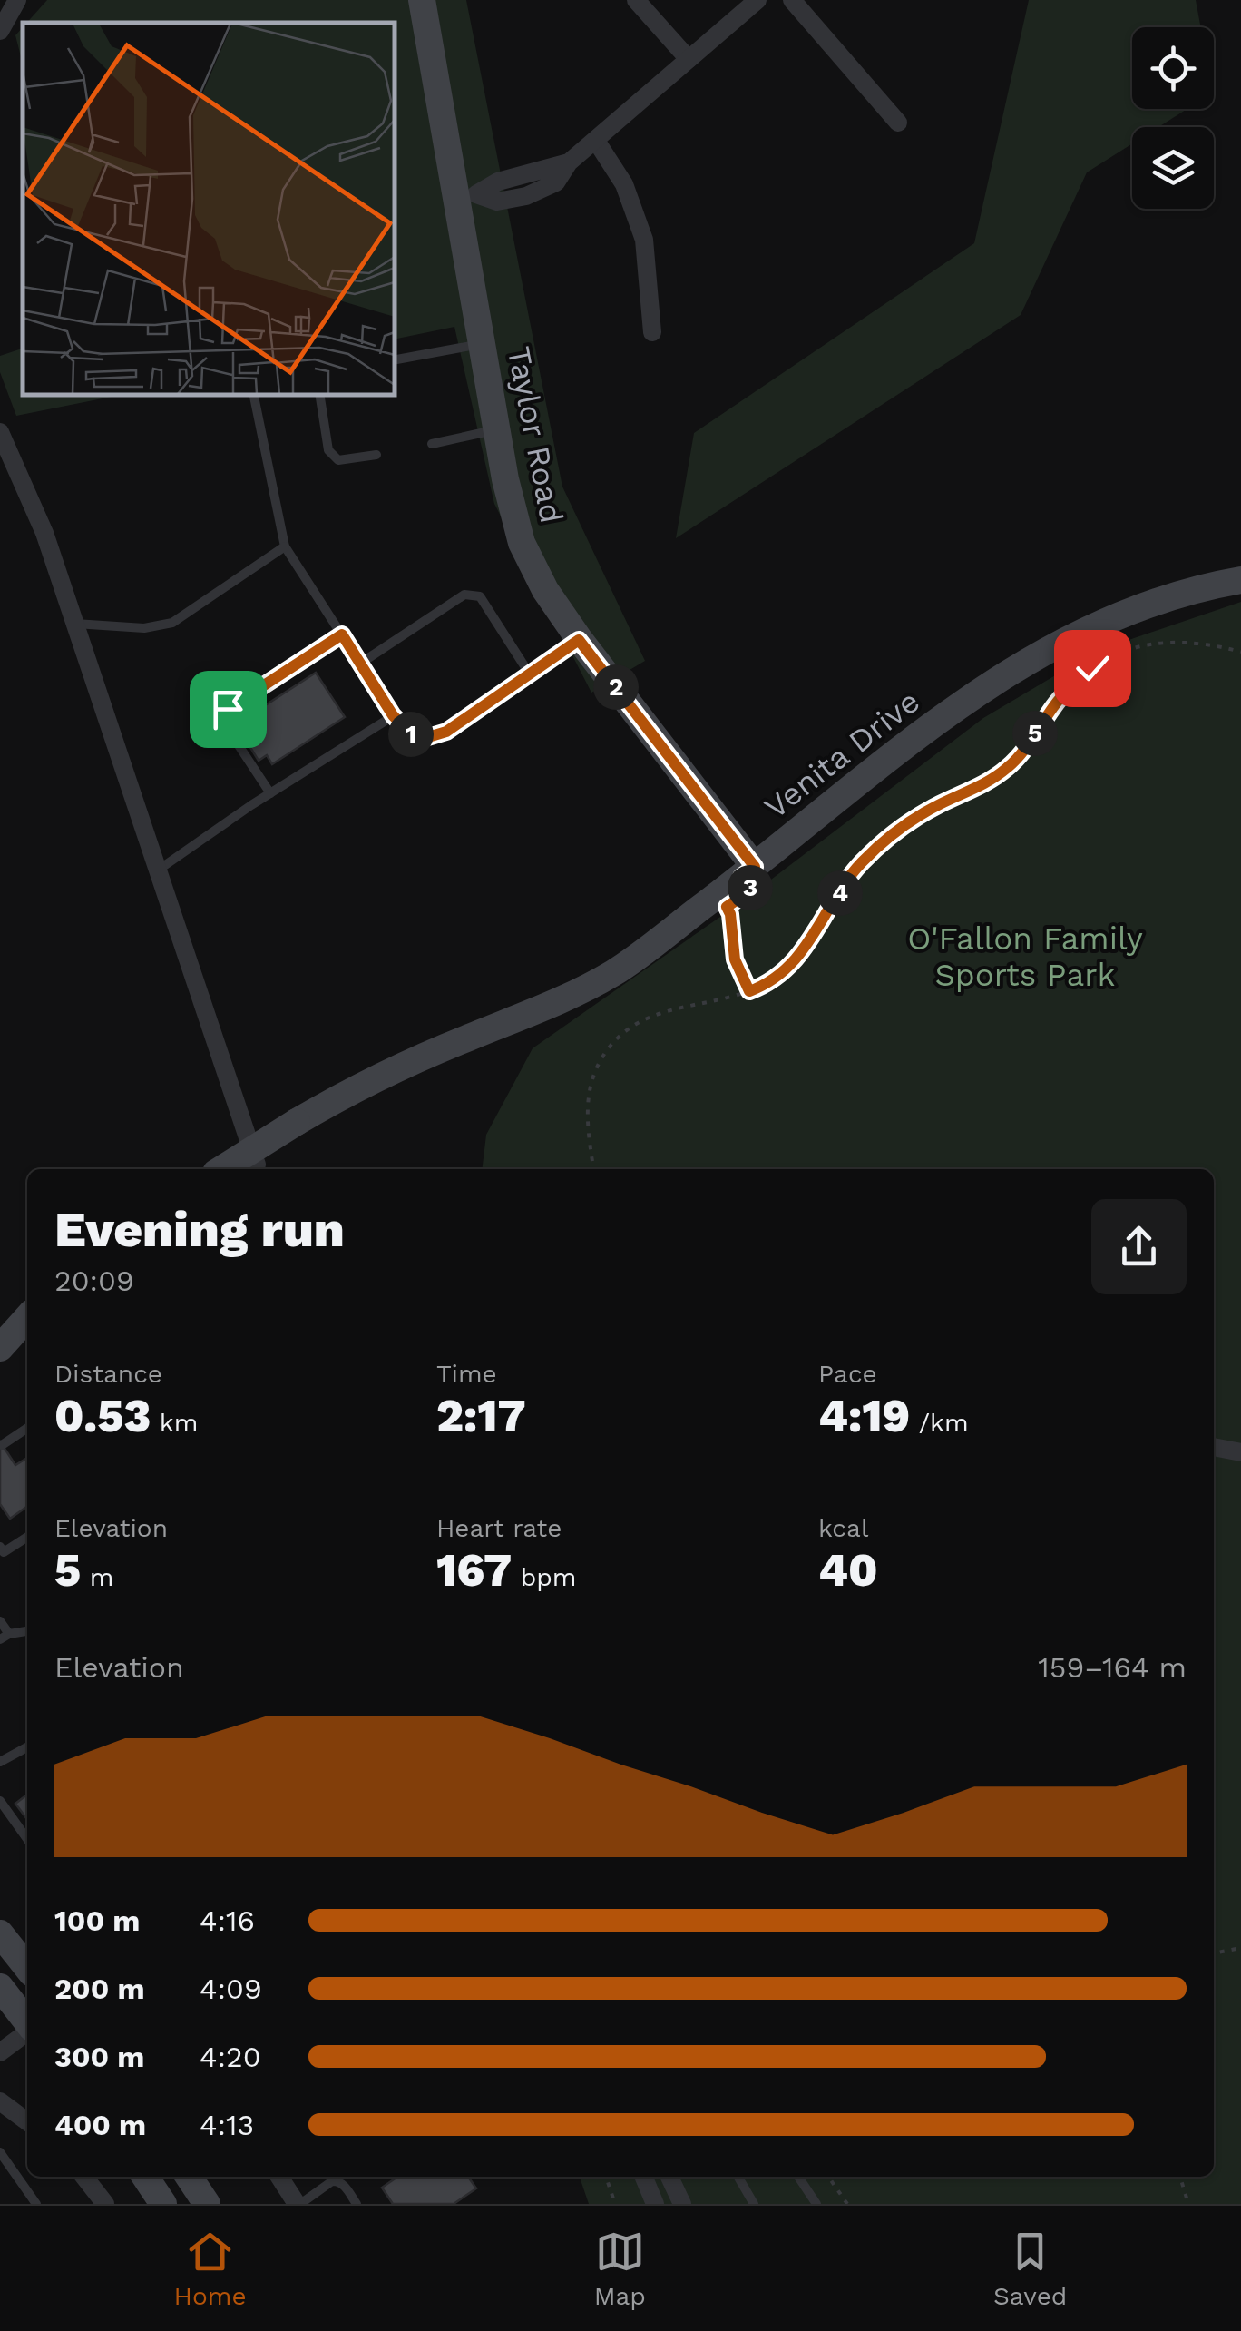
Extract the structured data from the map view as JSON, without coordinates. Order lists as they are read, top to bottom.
{
  "streets": {
    "street": ["Taylor Road", "Venita Drive"]
  },
  "crossings": [
    ["Taylor Road", "Venita Drive"]
  ],
  "parks": ["O'Fallon Family Sports Park"],
  "page": {
    "pins": [
      "2",
      "5",
      "1",
      "3",
      "4"
    ],
    "heading": ["Evening run", "20:09"],
    "stats": [
      ["Distance", "0.53 km"],
      ["Time", "2:17"],
      ["Pace", "4:19 /km"],
      ["Elevation", "5 m"],
      ["Heart rate", "167 bpm"],
      ["kcal", "40"]
    ],
    "chart": ["Elevation", "159–164 m"],
    "list": [
      {
        "name": "100 m",
        "note": "4:16"
      },
      {
        "name": "200 m",
        "note": "4:09"
      },
      {
        "name": "300 m",
        "note": "4:20"
      },
      {
        "name": "400 m",
        "note": "4:13"
      }
    ],
    "tabs": ["Home", "Map", "Saved"]
  }
}
